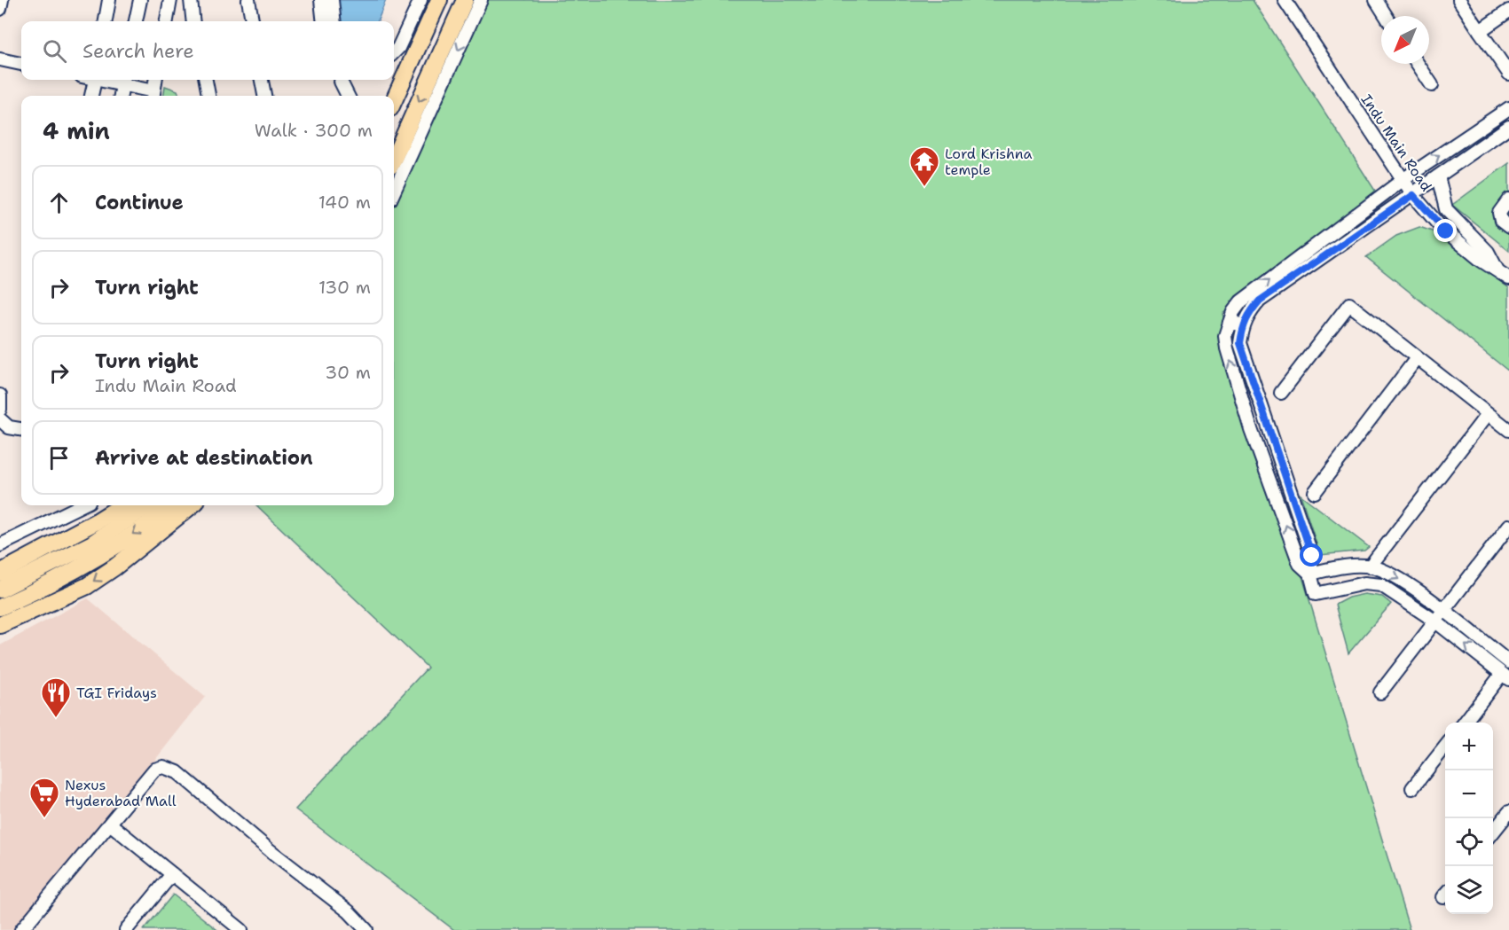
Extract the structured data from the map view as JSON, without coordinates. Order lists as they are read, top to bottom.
{
  "streets": {
    "street": ["Indu Main Road"]
  },
  "places": {
    "temple": ["Lord Krishna temple"],
    "restaurant": ["TGI Fridays"],
    "supermarket": ["Nexus Hyderabad Mall"]
  },
  "north": "bottom left",
  "page": {
    "search": "Search here",
    "heading": ["4 min", "Walk · 300 m"],
    "list": [
      ["Continue", "140 m"],
      ["Turn right", "130 m"],
      ["Turn right", "Indu Main Road", "30 m"],
      "Arrive at destination"
    ],
    "map_buttons": ["+", "−"]
  }
}
